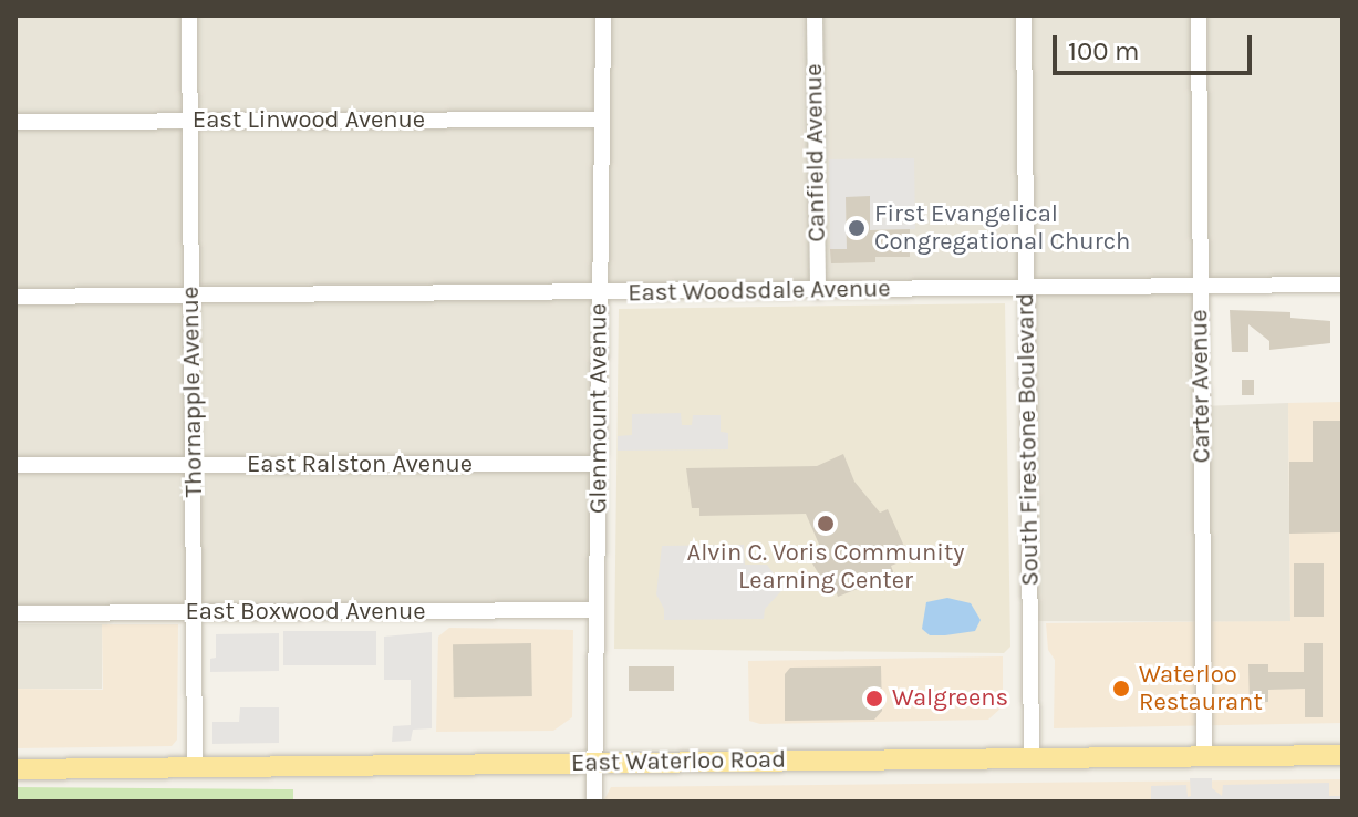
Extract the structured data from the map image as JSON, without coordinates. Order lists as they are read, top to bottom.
{
  "streets": {
    "main road": ["East Waterloo Road"],
    "street": [
      "East Linwood Avenue",
      "Canfield Avenue",
      "East Woodsdale Avenue",
      "Carter Avenue",
      "Thornapple Avenue",
      "Glenmount Avenue",
      "South Firestone Boulevard",
      "East Ralston Avenue",
      "East Boxwood Avenue"
    ]
  },
  "crossings": [
    ["East Linwood Avenue", "Thornapple Avenue"],
    ["East Linwood Avenue", "Glenmount Avenue"],
    ["Canfield Avenue", "East Woodsdale Avenue"],
    ["East Woodsdale Avenue", "Carter Avenue"],
    ["East Woodsdale Avenue", "Thornapple Avenue"],
    ["East Woodsdale Avenue", "Glenmount Avenue"],
    ["East Woodsdale Avenue", "South Firestone Boulevard"],
    ["Carter Avenue", "East Waterloo Road"],
    ["Thornapple Avenue", "East Ralston Avenue"],
    ["Thornapple Avenue", "East Boxwood Avenue"],
    ["Thornapple Avenue", "East Waterloo Road"],
    ["Glenmount Avenue", "East Ralston Avenue"],
    ["Glenmount Avenue", "East Boxwood Avenue"],
    ["Glenmount Avenue", "East Waterloo Road"],
    ["South Firestone Boulevard", "East Waterloo Road"]
  ],
  "places": [
    "First Evangelical Congregational Church",
    "Alvin C. Voris Community Learning Center",
    "Waterloo Restaurant",
    "Walgreens"
  ],
  "scale_bar": "100 m"
}
